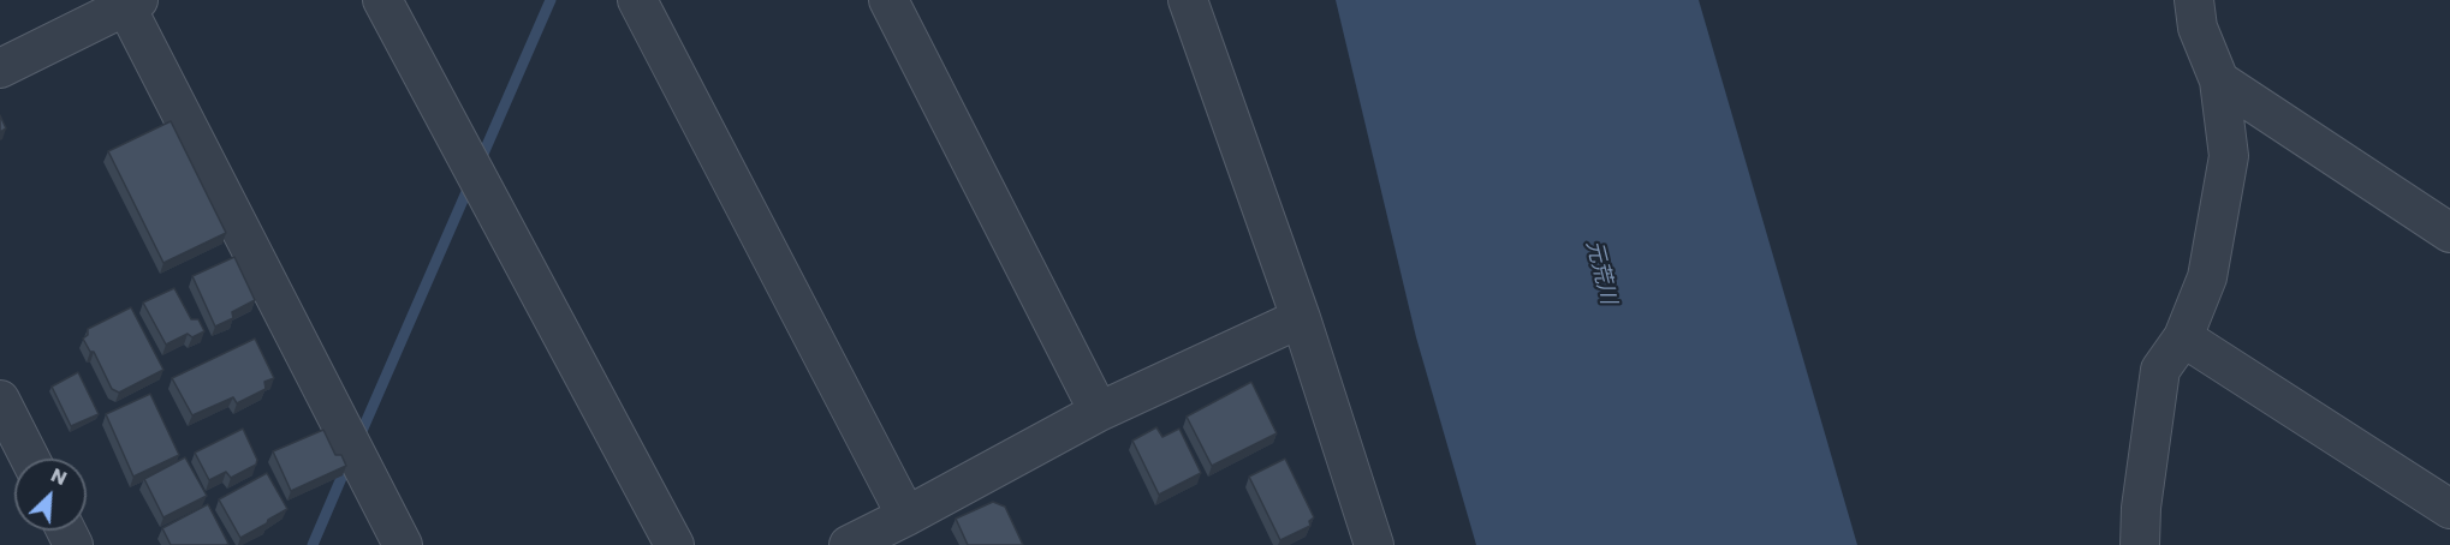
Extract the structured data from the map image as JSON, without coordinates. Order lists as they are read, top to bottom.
{
  "water": ["元荒川"],
  "north": "top right"
}
